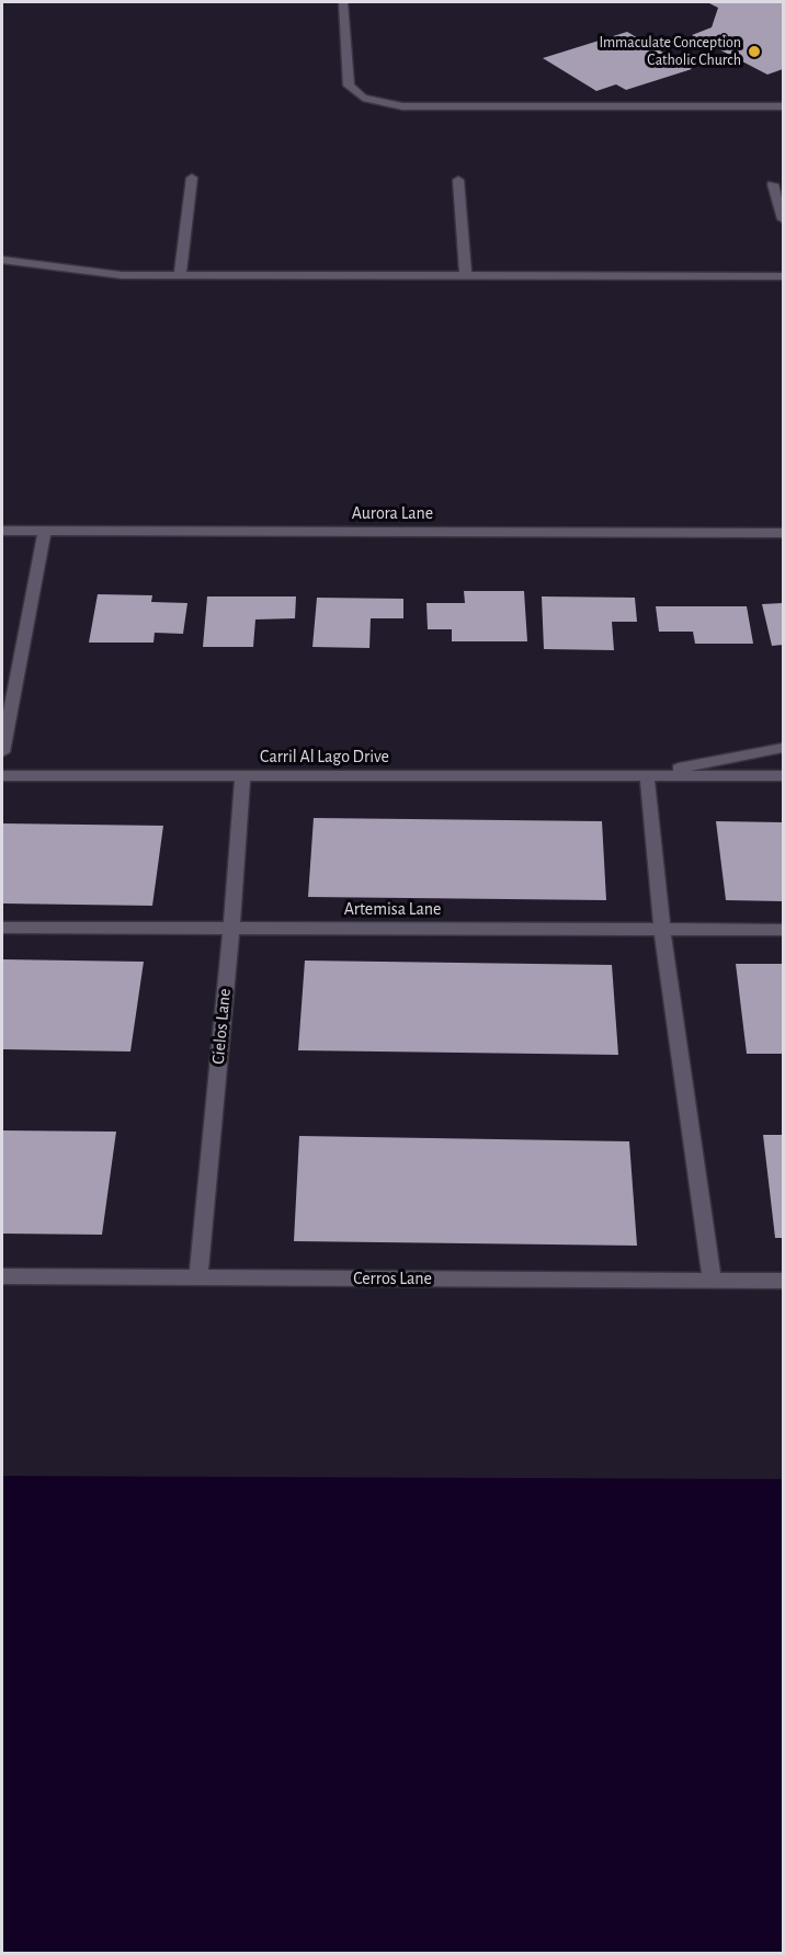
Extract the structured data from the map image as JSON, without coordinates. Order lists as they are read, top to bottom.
{
  "streets": {
    "street": [
      "Aurora Lane",
      "Carril Al Lago Drive",
      "Artemisa Lane",
      "Cielos Lane",
      "Cerros Lane"
    ]
  },
  "crossings": [
    ["Carril Al Lago Drive", "Cielos Lane"],
    ["Artemisa Lane", "Cielos Lane"],
    ["Cielos Lane", "Cerros Lane"]
  ],
  "places": ["Immaculate Conception Catholic Church"]
}
